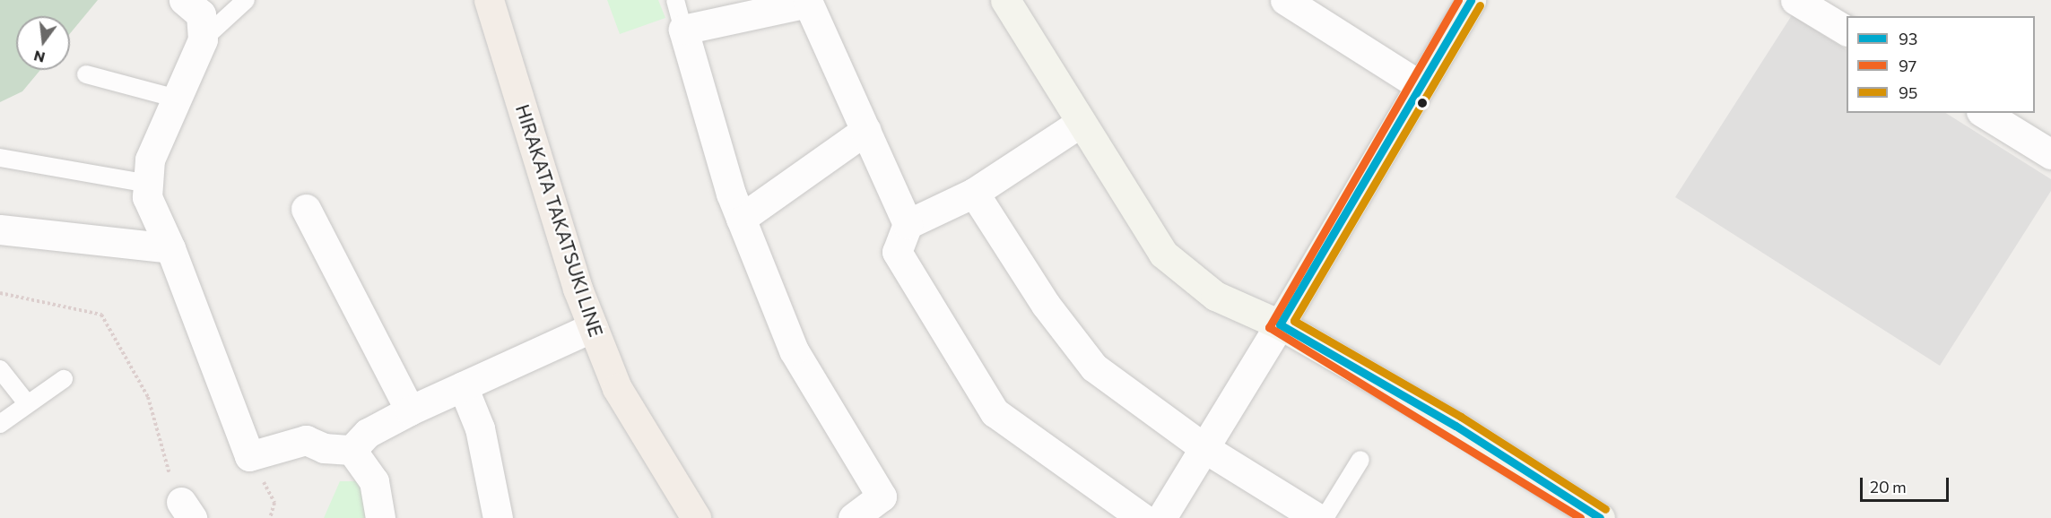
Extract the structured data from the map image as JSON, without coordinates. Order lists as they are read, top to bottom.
{
  "streets": {
    "main road": ["HIRAKATA TAKATSUKI LINE"]
  },
  "lines": ["transit line 93", "transit line 97", "transit line 95"],
  "legend": ["93", "97", "95"],
  "scale_bar": "20 m",
  "north": "bottom"
}
